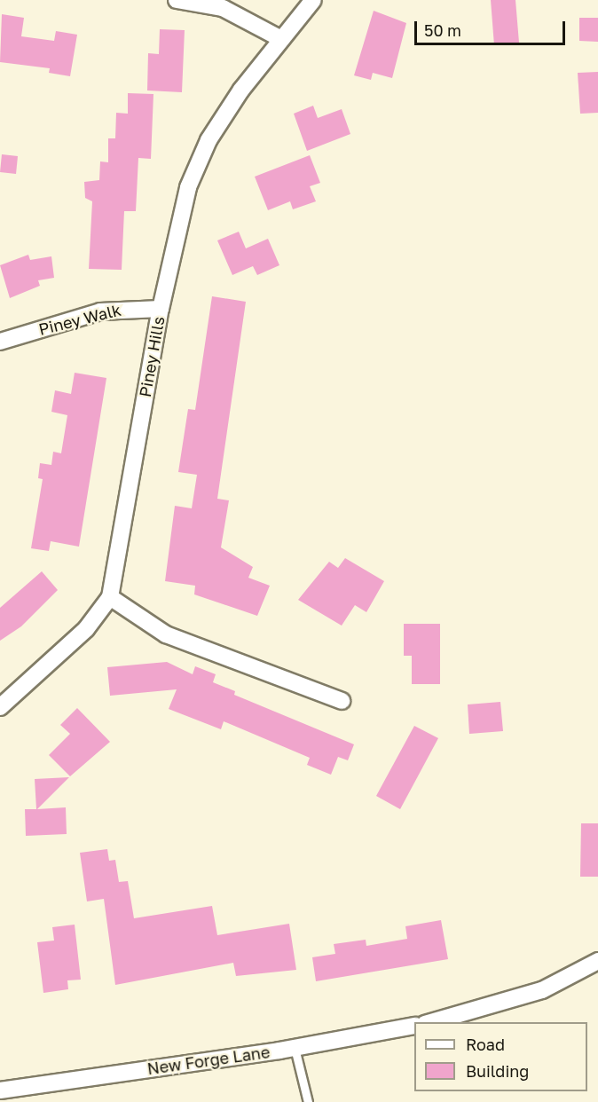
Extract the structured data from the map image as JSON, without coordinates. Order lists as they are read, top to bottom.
{
  "streets": {
    "street": ["Piney Walk", "Piney Hills", "New Forge Lane"]
  },
  "crossings": [
    ["Piney Walk", "Piney Hills"]
  ],
  "legend": ["Road", "Building"],
  "scale_bar": "50 m"
}
